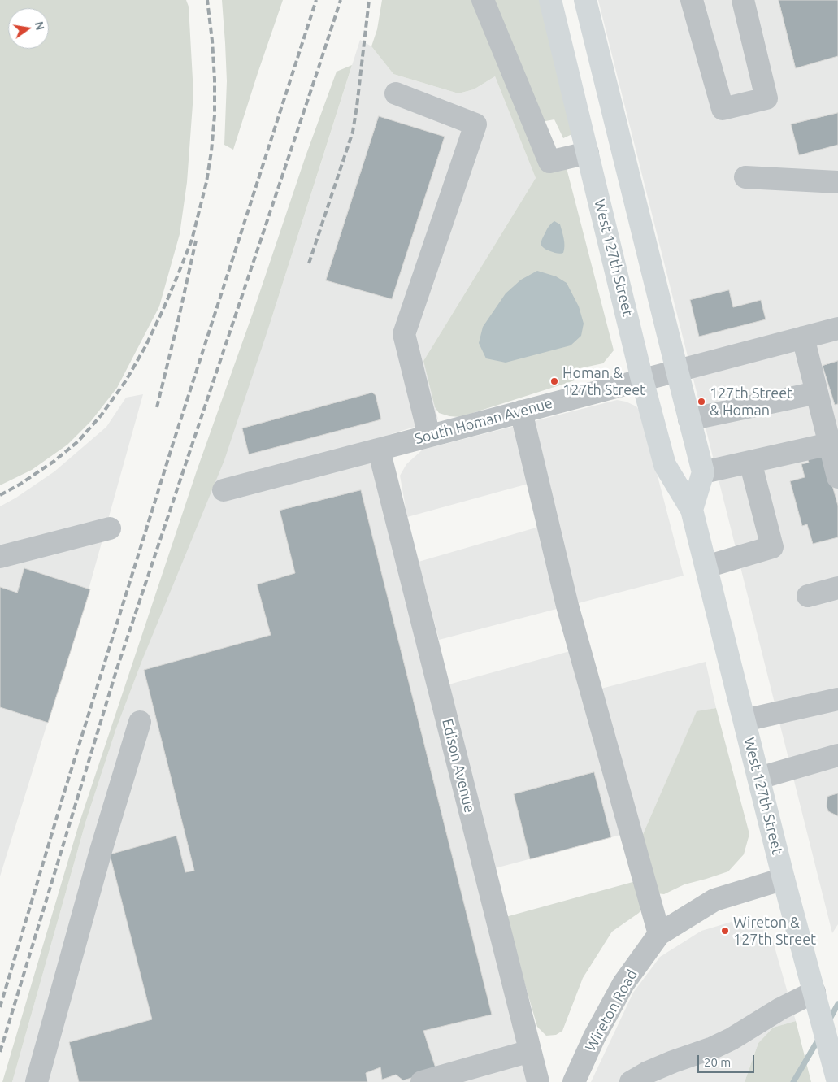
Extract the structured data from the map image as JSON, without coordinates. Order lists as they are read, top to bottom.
{
  "streets": {
    "main road": ["West 127th Street"],
    "street": ["South Homan Avenue", "Edison Avenue", "Wireton Road"]
  },
  "crossings": [
    ["West 127th Street", "South Homan Avenue"],
    ["West 127th Street", "Wireton Road"],
    ["South Homan Avenue", "Edison Avenue"]
  ],
  "places": ["Homan & 127th Street", "127th Street & Homan", "Wireton & 127th Street"],
  "scale_bar": "20 m",
  "north": "right"
}
